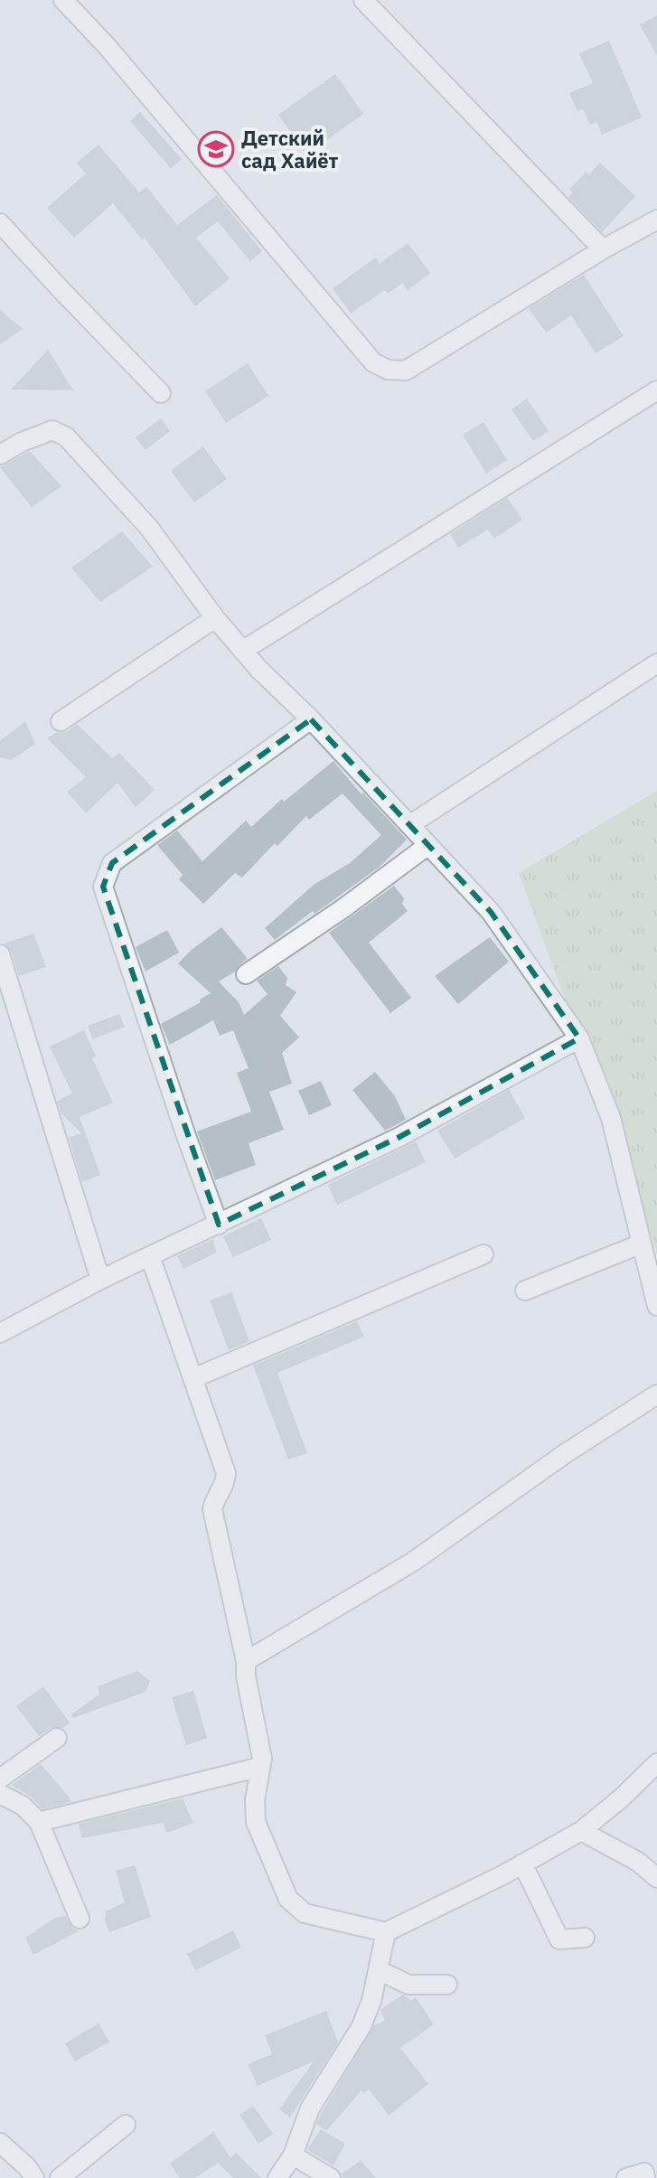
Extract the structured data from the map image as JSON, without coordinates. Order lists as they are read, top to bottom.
{
  "places": {
    "school or university": ["Детский сад Хайёт"]
  }
}
